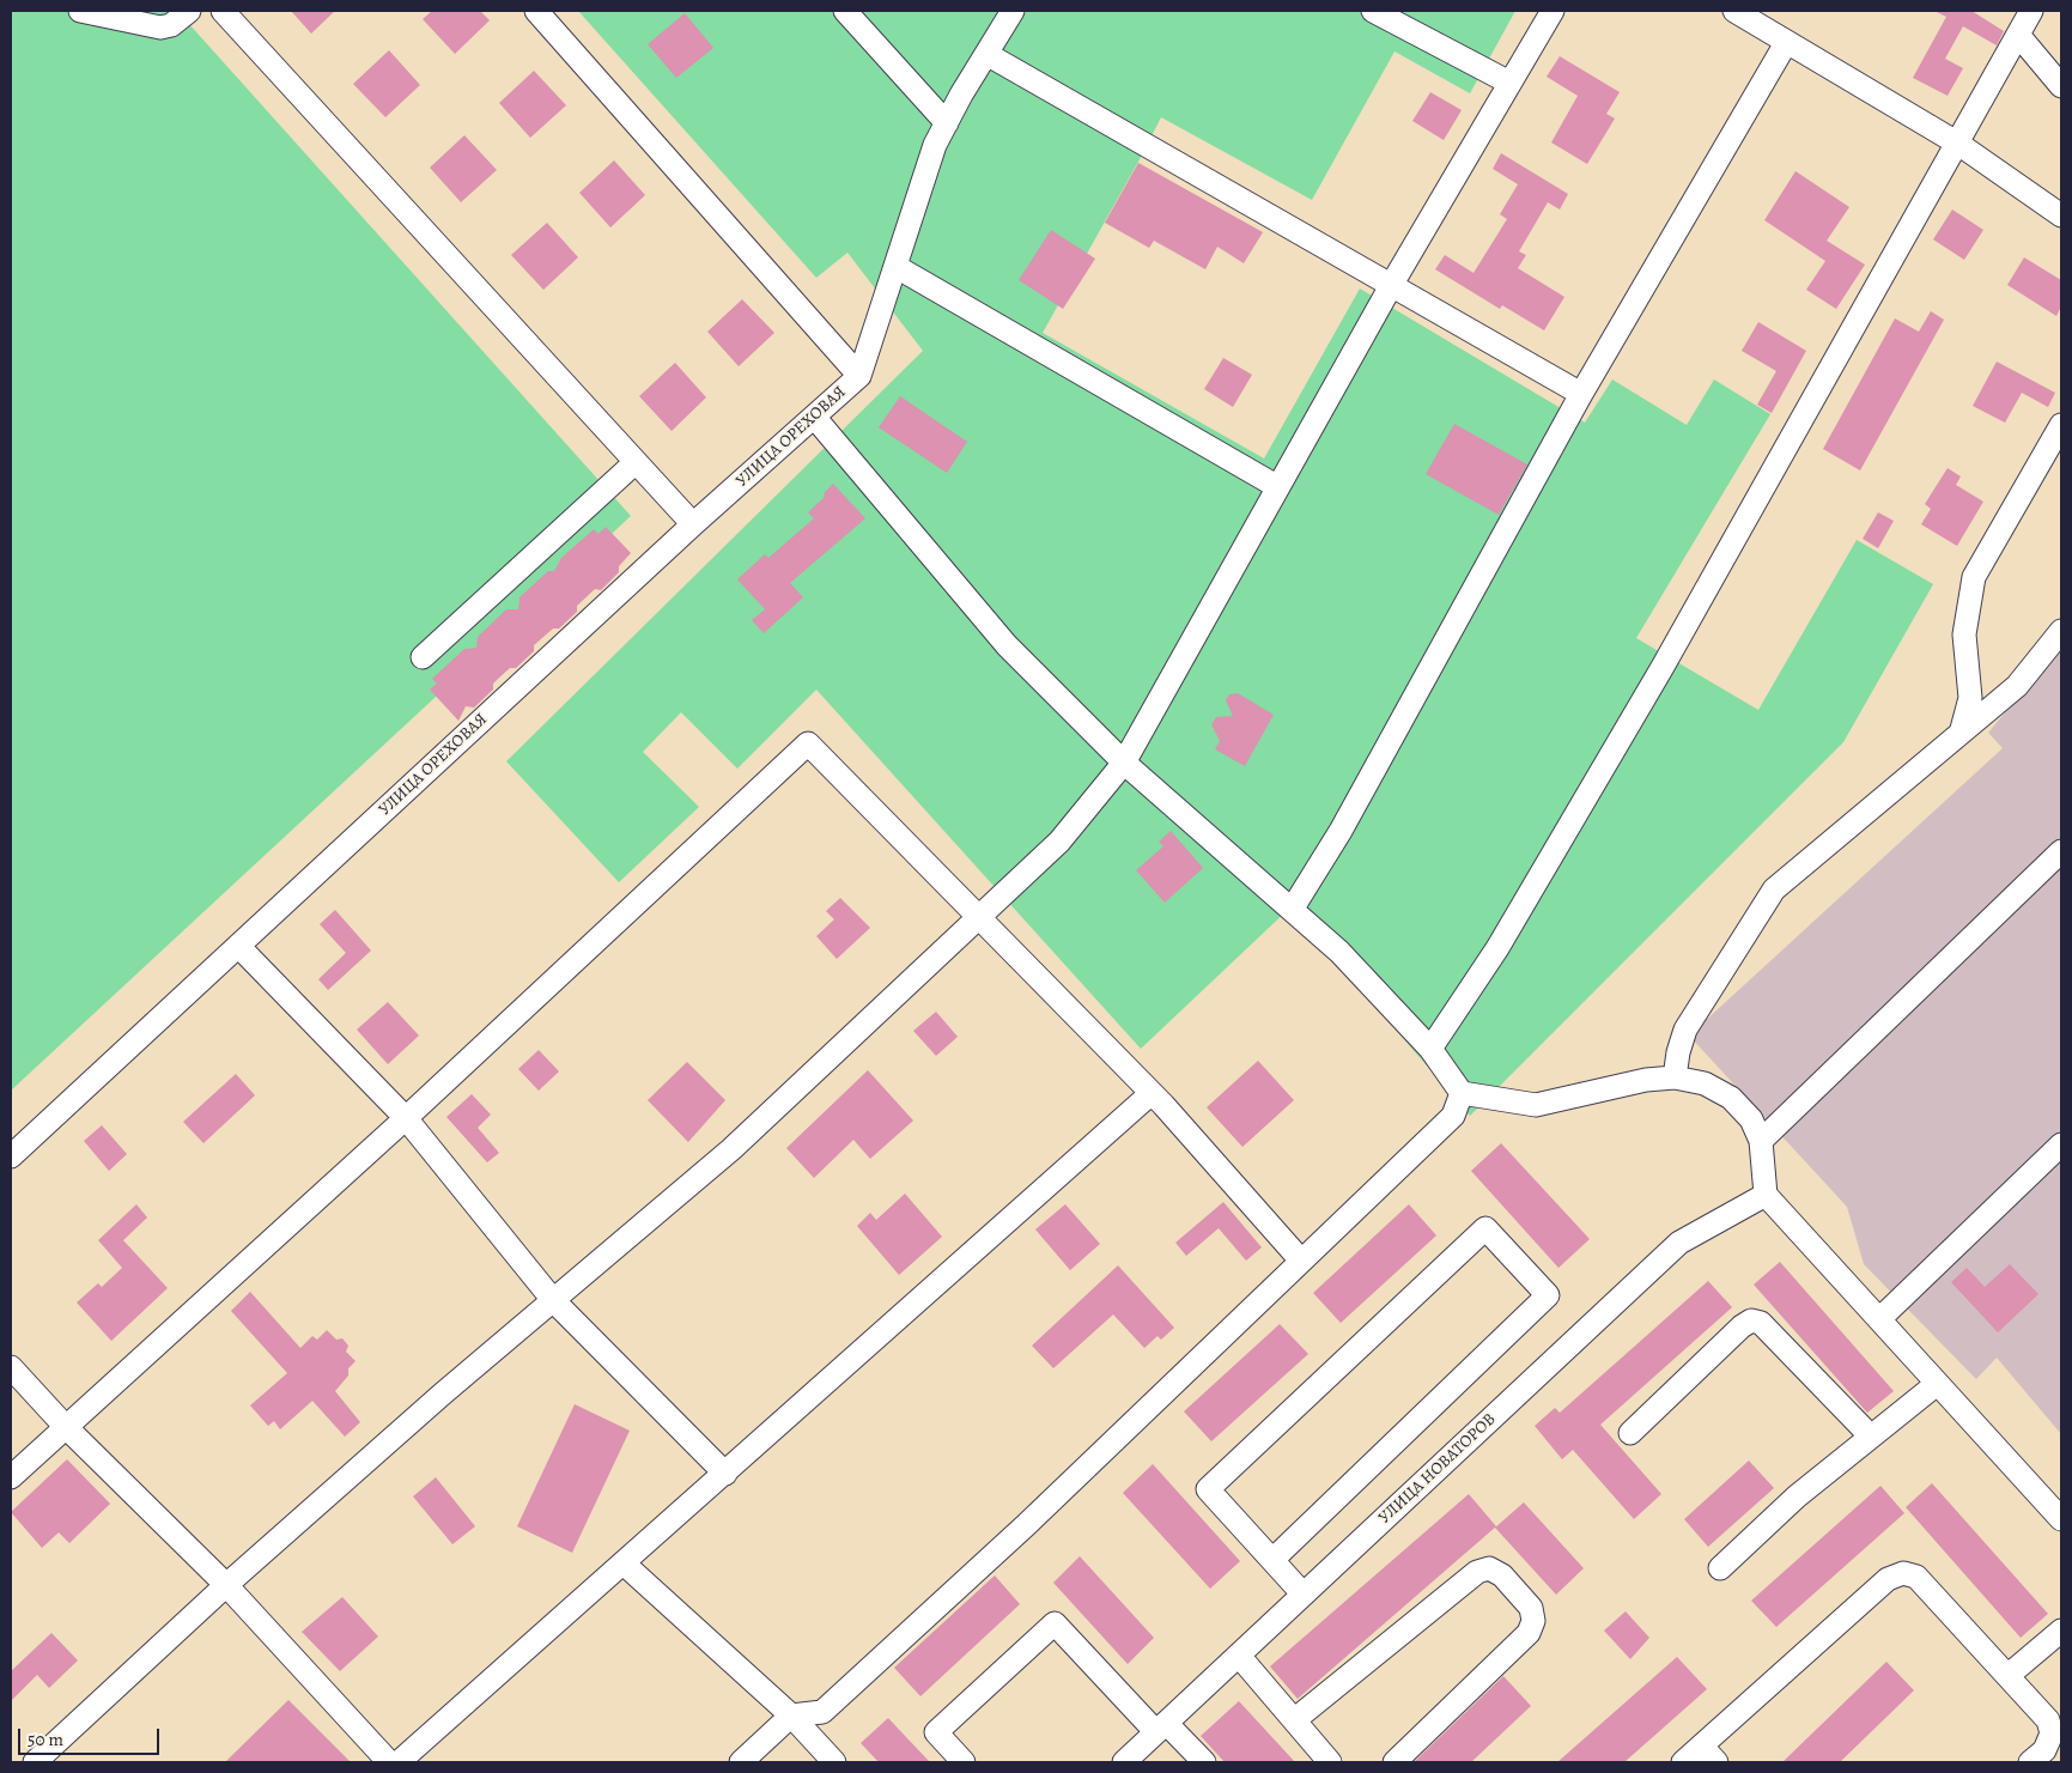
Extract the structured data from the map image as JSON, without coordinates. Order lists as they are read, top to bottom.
{
  "streets": {
    "street": ["УЛИЦА ОРЕХОВАЯ", "УЛИЦА НОВАТОРОВ"]
  },
  "scale_bar": "50 m"
}
